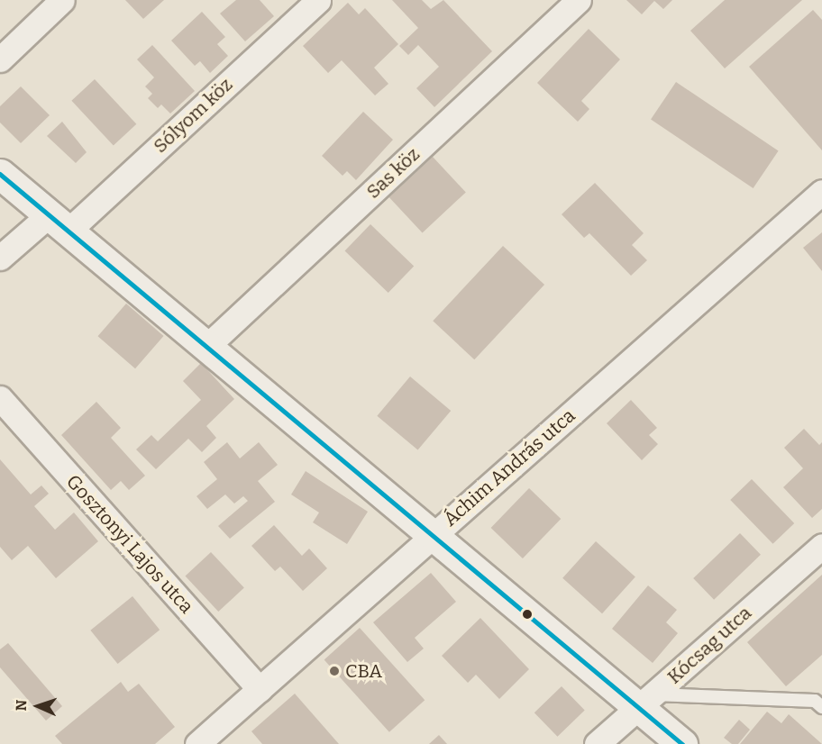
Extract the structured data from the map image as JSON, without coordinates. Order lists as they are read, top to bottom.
{
  "streets": {
    "street": [
      "Sólyom köz",
      "Sas köz",
      "Áchim András utca",
      "Gosztonyi Lajos utca",
      "Kócsag utca"
    ]
  },
  "crossings": [
    ["Áchim András utca", "Gosztonyi Lajos utca"]
  ],
  "places": ["CBA"],
  "north": "left"
}
